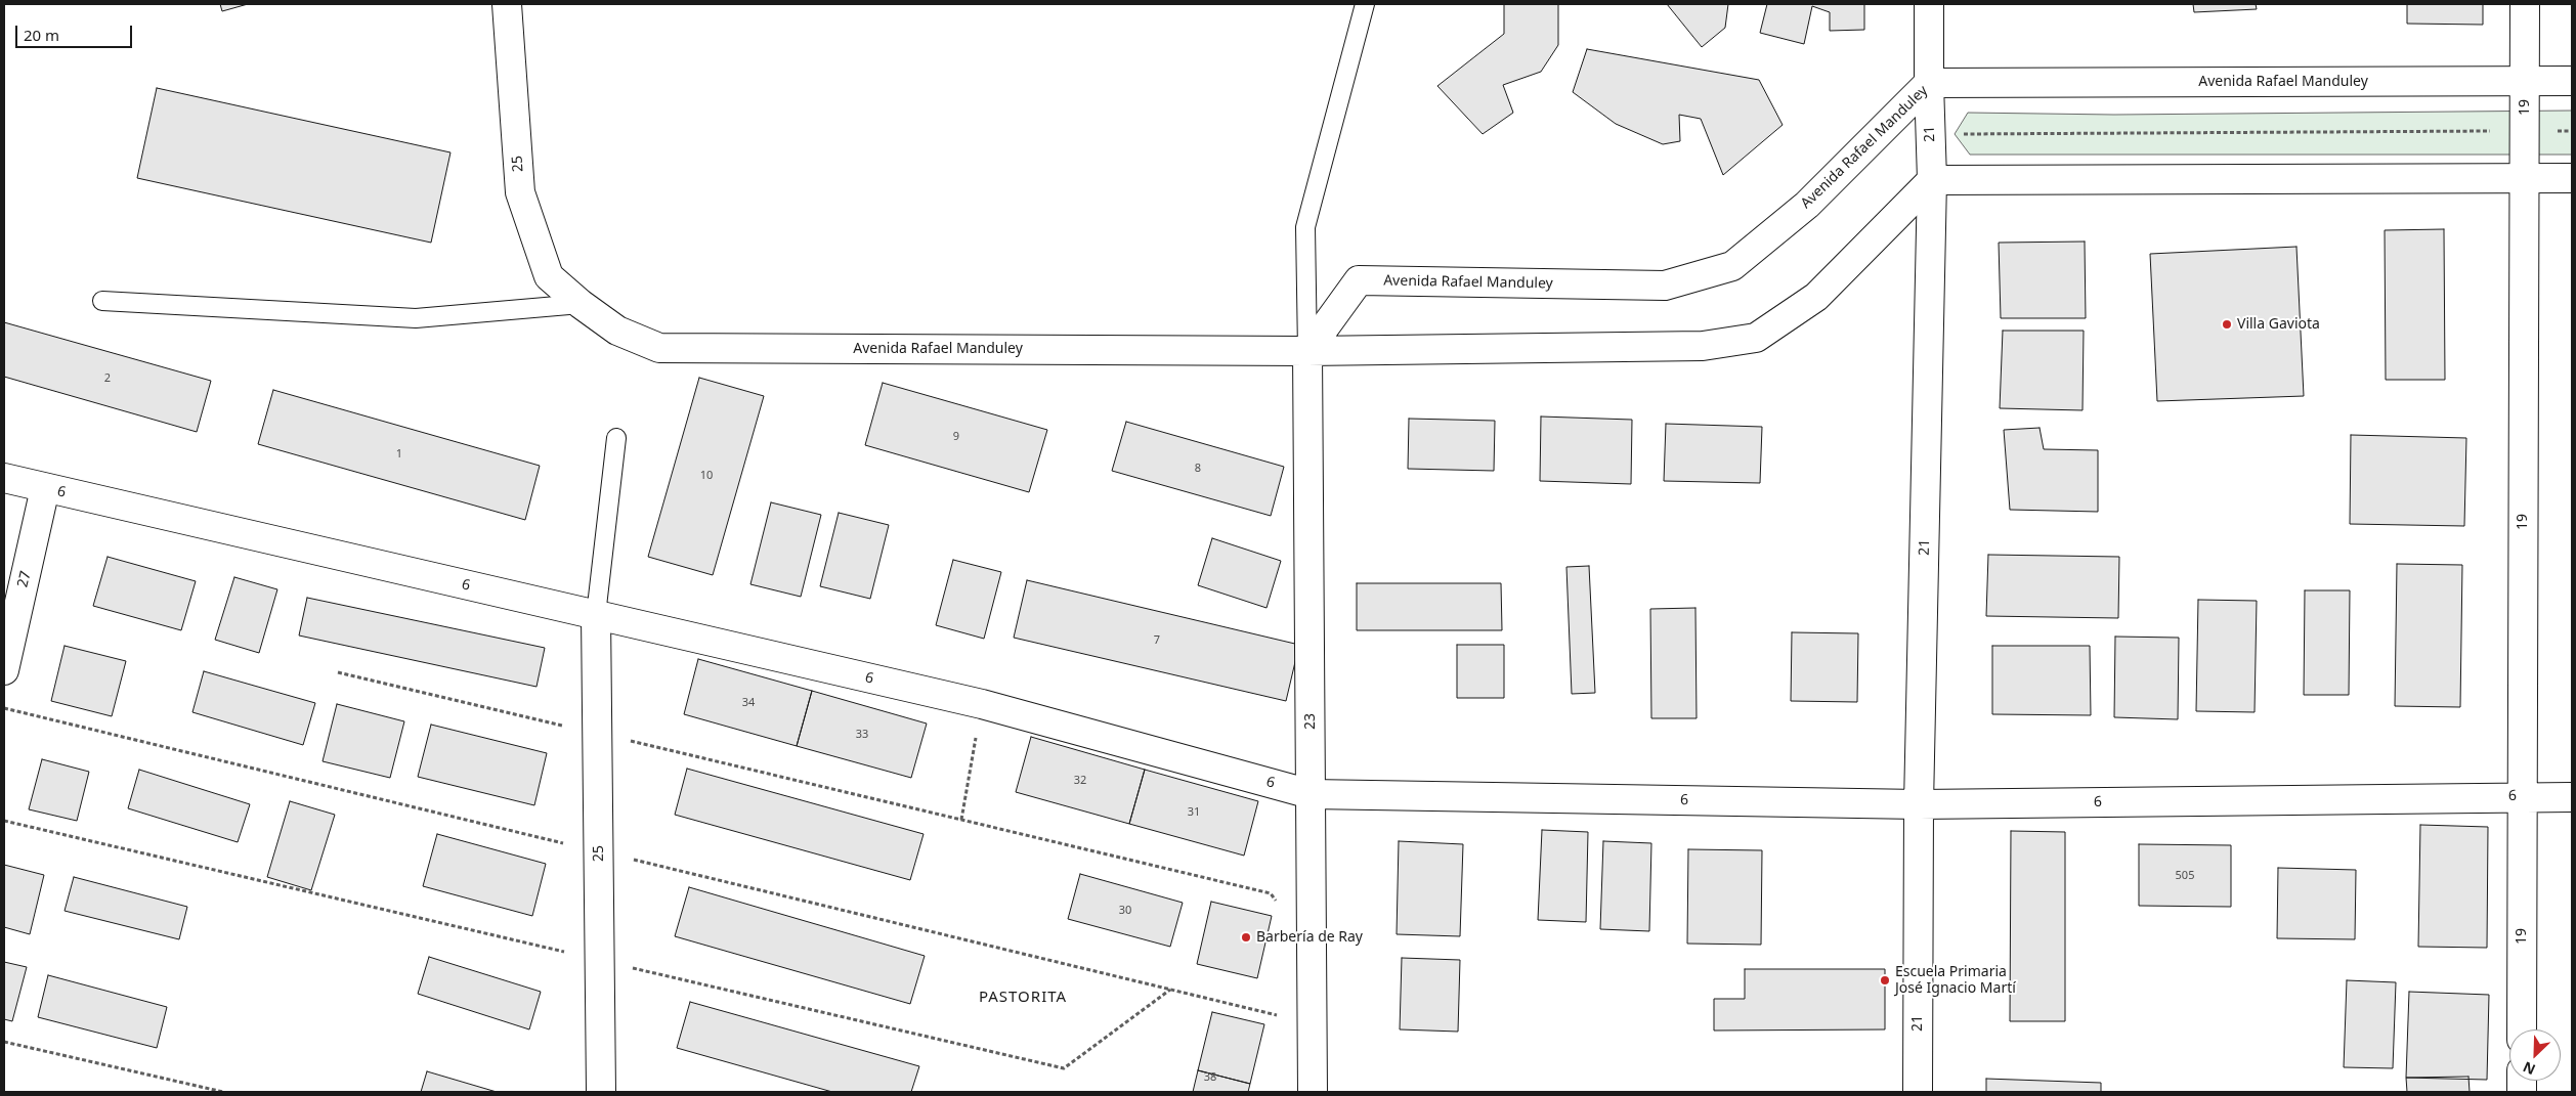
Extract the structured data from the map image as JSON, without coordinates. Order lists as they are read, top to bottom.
{
  "streets": {
    "street": [
      "Avenida Rafael Manduley",
      "19",
      "21",
      "25",
      "6",
      "27",
      "23"
    ]
  },
  "crossings": [
    ["Avenida Rafael Manduley", "19"],
    ["Avenida Rafael Manduley", "21"],
    ["Avenida Rafael Manduley", "25"],
    ["Avenida Rafael Manduley", "23"],
    ["19", "6"],
    ["21", "6"],
    ["25", "6"],
    ["6", "27"],
    ["6", "23"]
  ],
  "districts": ["PASTORITA"],
  "places": ["Villa Gaviota", "Barbería de Ray", "Escuela Primaria José Ignacio Martí"],
  "house_numbers": [
    "2",
    "9",
    "1",
    "8",
    "10",
    "7",
    "34",
    "33",
    "32",
    "31",
    "505",
    "30",
    "38"
  ],
  "scale_bar": "20 m",
  "north": "bottom left"
}
